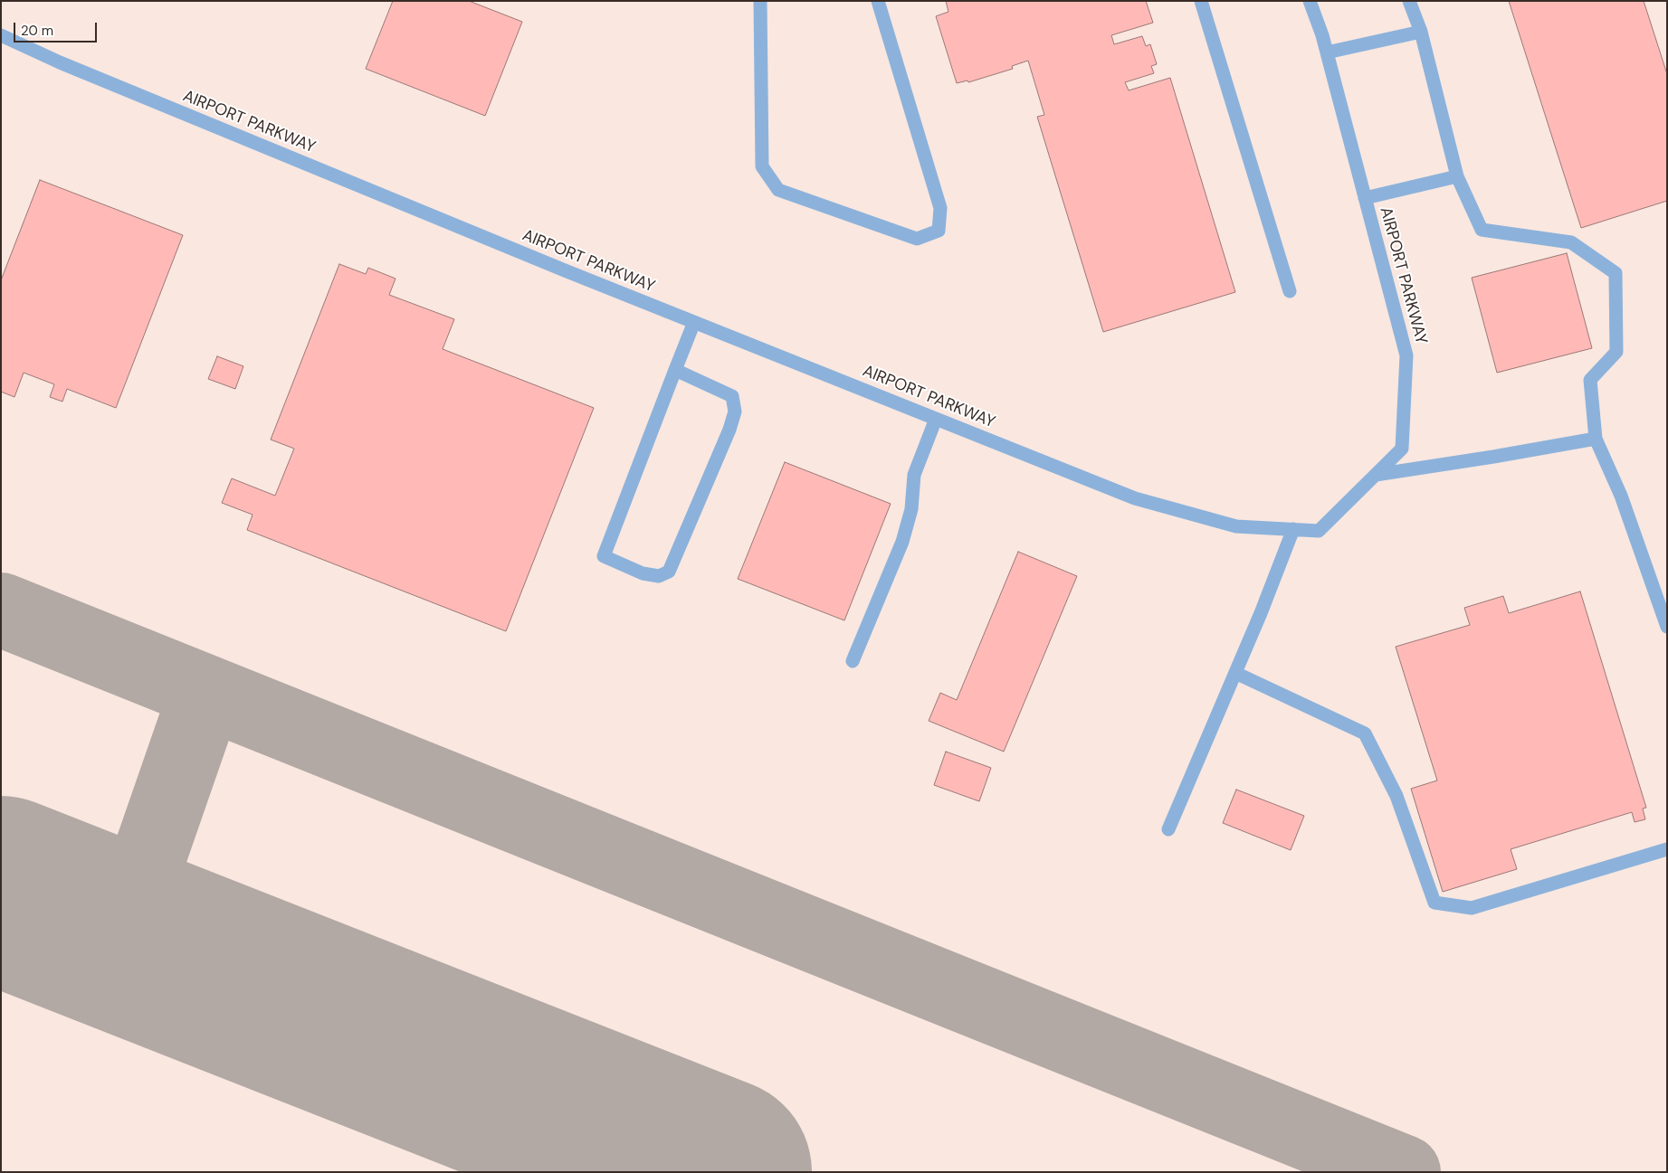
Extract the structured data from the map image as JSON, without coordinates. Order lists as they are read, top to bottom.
{
  "streets": {
    "street": ["AIRPORT PARKWAY"]
  },
  "scale_bar": "20 m"
}
